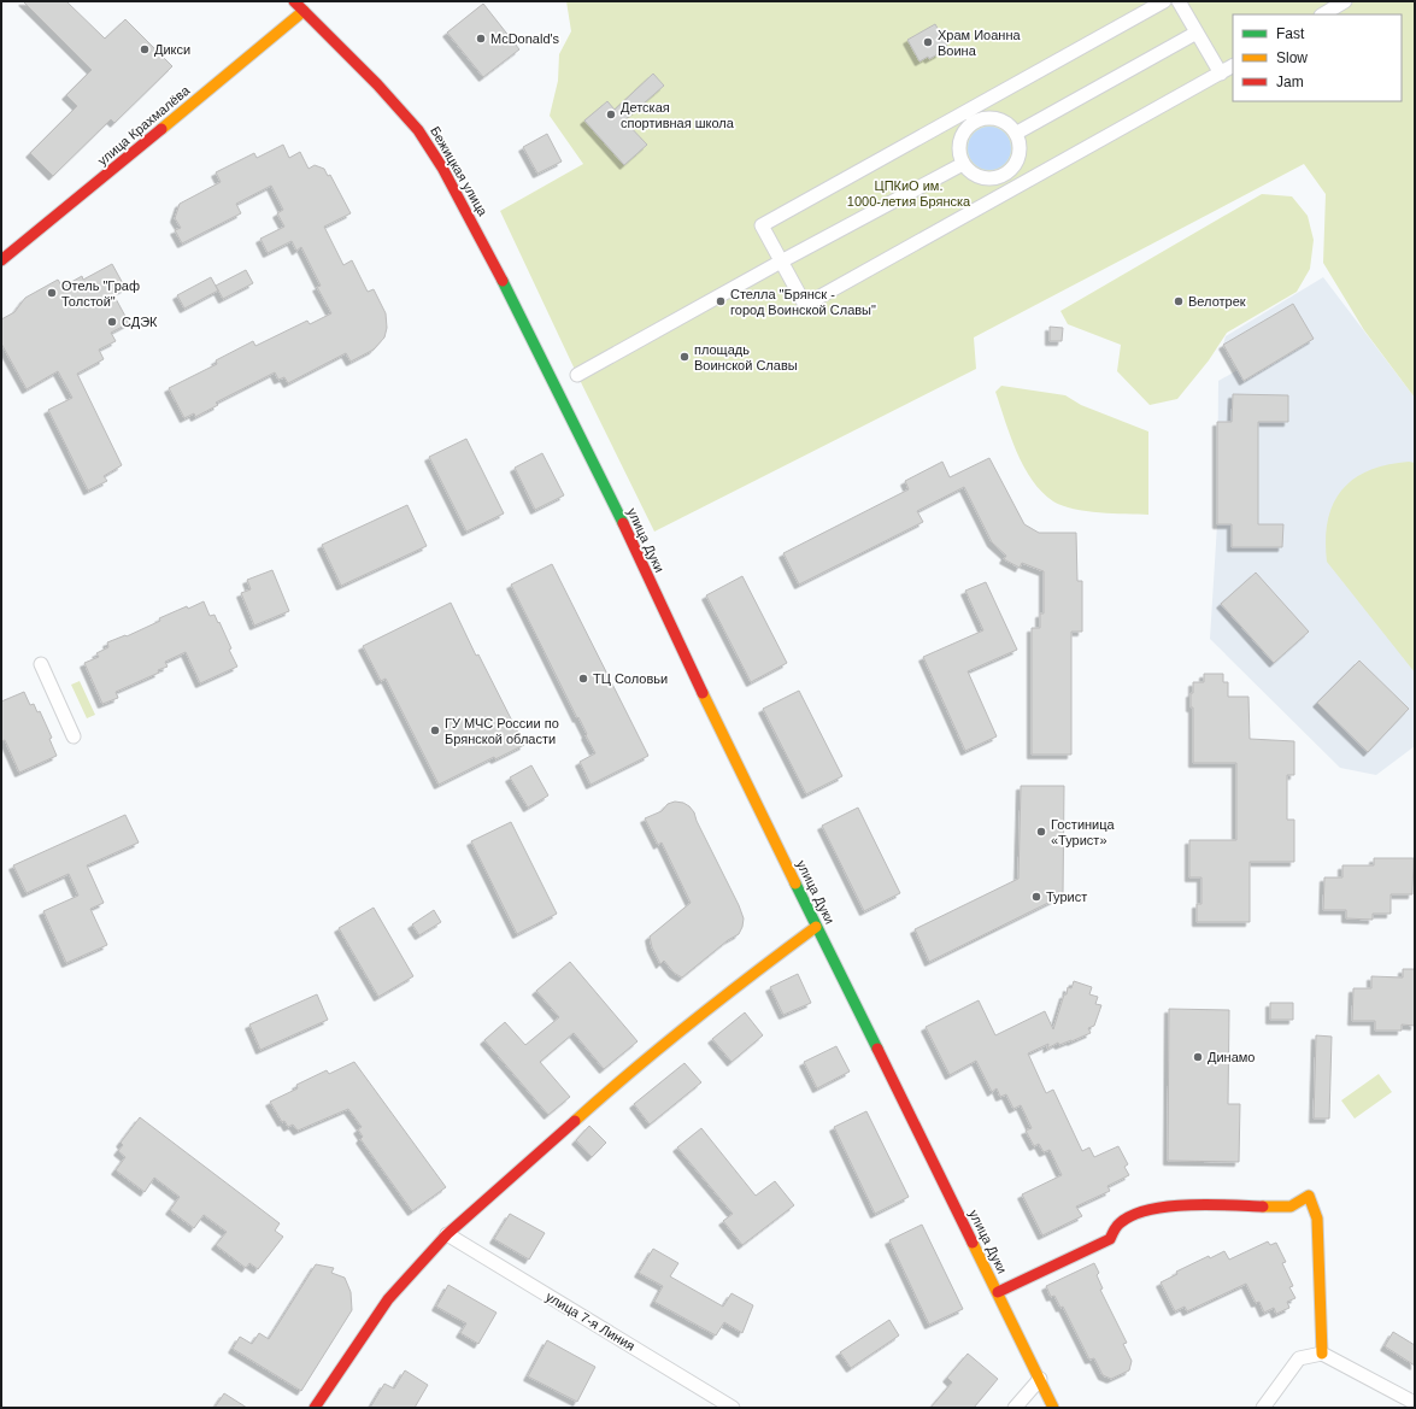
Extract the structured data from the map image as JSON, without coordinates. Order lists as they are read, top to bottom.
{
  "streets": {
    "main road": ["улица Крахмалёва", "Бежицкая улица", "улица Дуки"],
    "street": ["улица 7-я Линия"]
  },
  "crossings": [
    ["улица Крахмалёва", "Бежицкая улица"],
    ["Бежицкая улица", "улица Дуки"]
  ],
  "parks": ["ЦПКиО им. 1000-летия Брянска"],
  "places": [
    "McDonald's",
    "Храм Иоанна Воина",
    "Дикси",
    "Детская спортивная школа",
    "Отель \"Граф Толстой\"",
    "Стелла \"Брянск - город Воинской Славы\"",
    "Велотрек",
    "СДЭК",
    "площадь Воинской Славы",
    "ТЦ Соловьи",
    "ГУ МЧС России по Брянской области",
    "Гостиница «Турист»",
    "Турист",
    "Динамо"
  ],
  "legend": ["Fast", "Slow", "Jam"]
}
